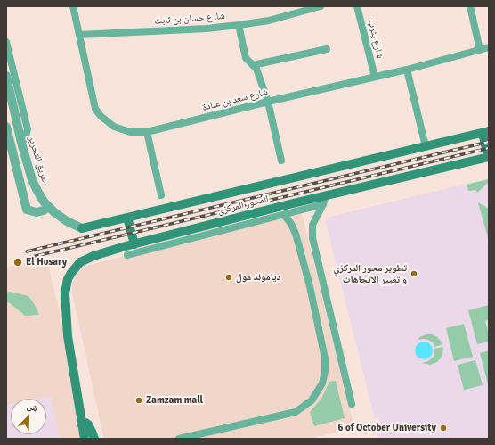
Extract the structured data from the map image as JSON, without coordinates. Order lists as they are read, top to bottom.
{
  "streets": {
    "main road": ["المحور المركزى"],
    "street": [
      "شارع حسان بن ثابت",
      "شارع يثرب",
      "شارع سعد بن عبادة",
      "طريق التحرير"
    ]
  },
  "crossings": [
    ["شارع حسان بن ثابت", "شارع سعد بن عبادة"],
    ["شارع يثرب", "شارع سعد بن عبادة"],
    ["طريق التحرير", "المحور المركزى"]
  ],
  "places": [
    "El Hosary",
    "تطوير محور المركزي و تغيير الاتجاهات",
    "دياموند مول",
    "Zamzam mall",
    "6 of October University"
  ],
  "north": "top right"
}
